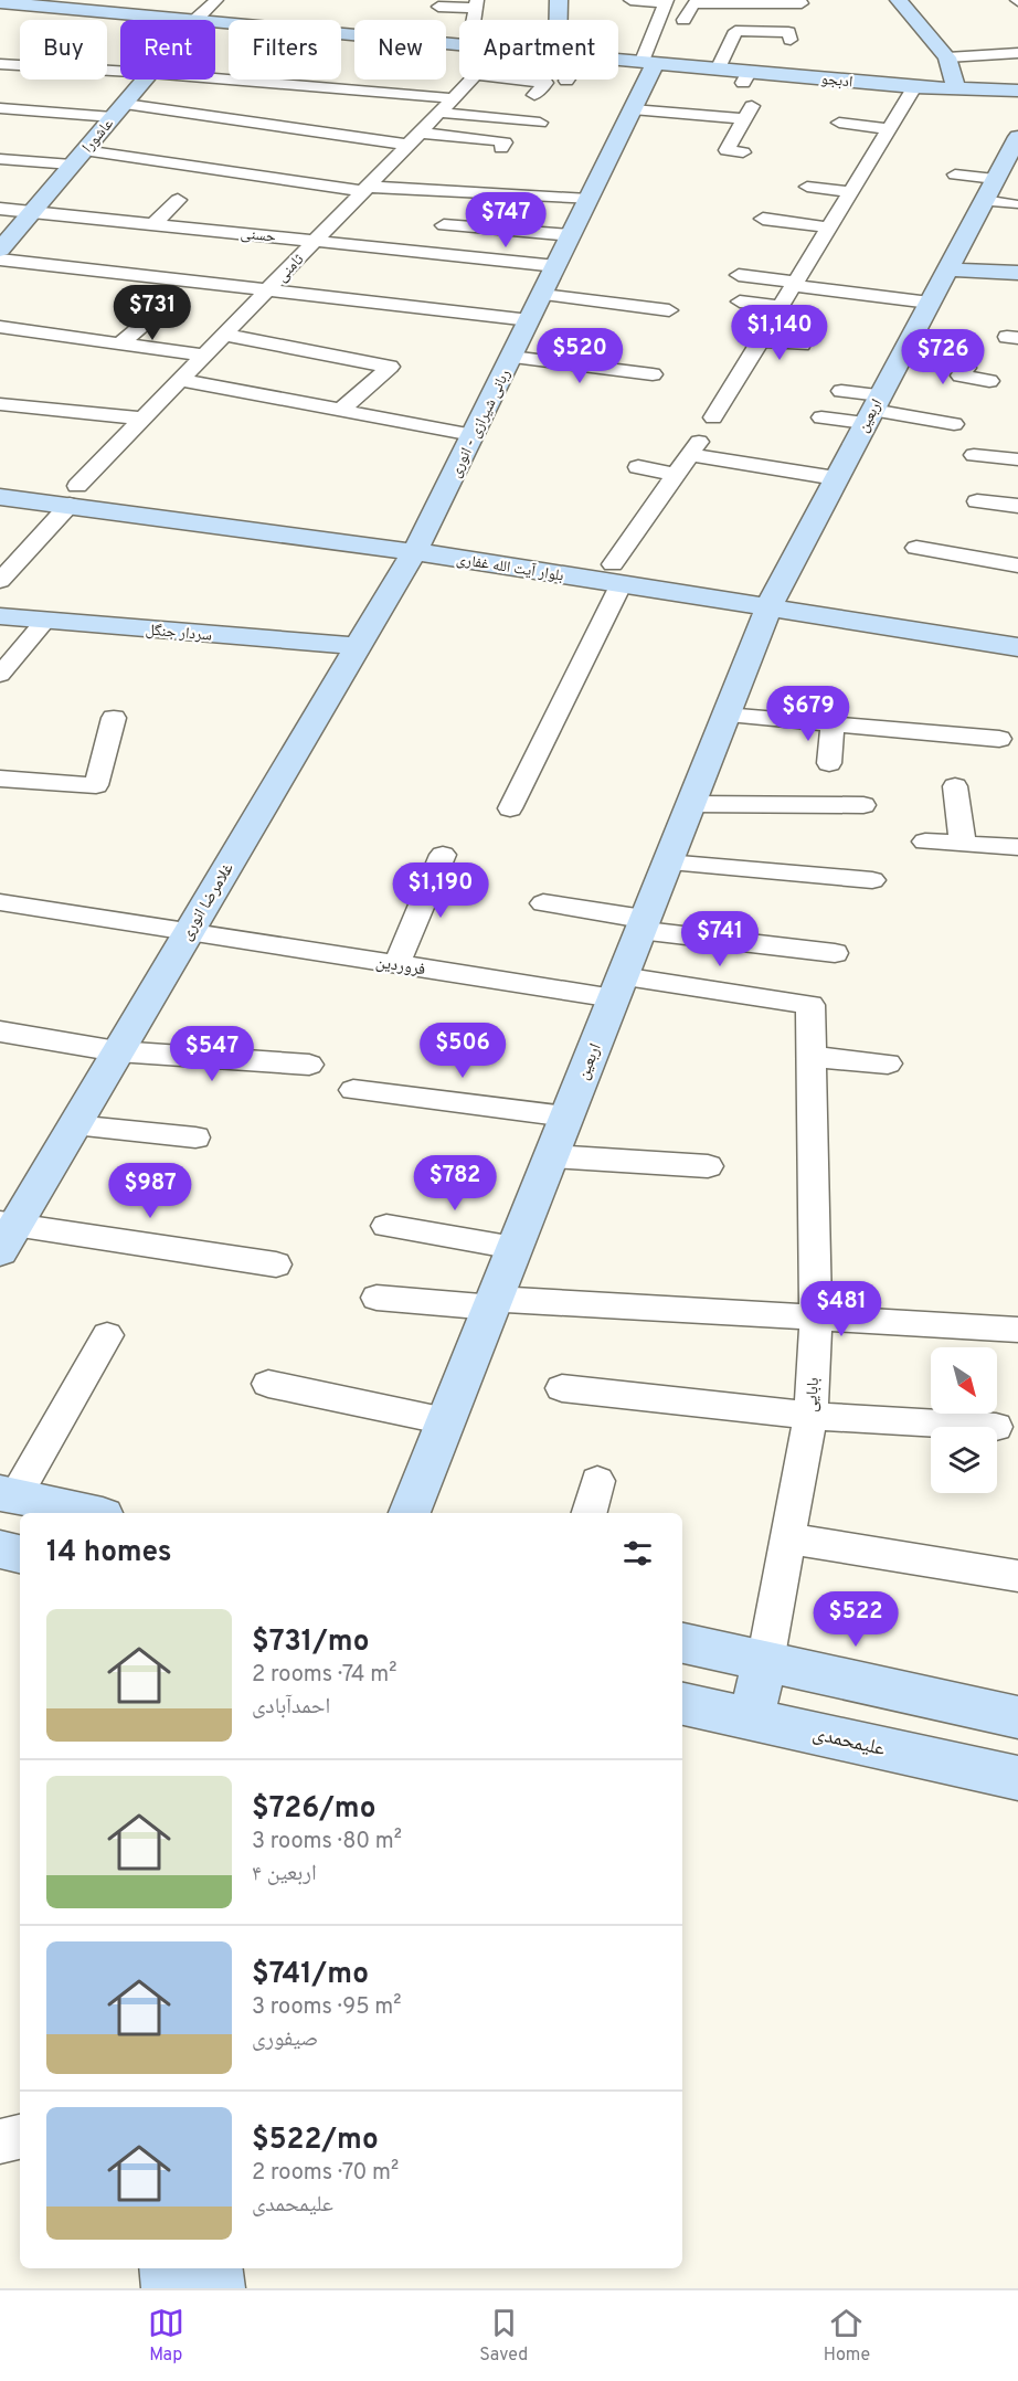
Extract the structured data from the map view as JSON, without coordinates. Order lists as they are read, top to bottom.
{
  "streets": {
    "street": [
      "ادبجو",
      "عاشورا",
      "حسنی",
      "ثامنی",
      "اربعین",
      "ربانی شیرازی - انوری",
      "بلوار آیت الله غفاری",
      "سردار جنگل",
      "غلامرضا انوری",
      "فروردین",
      "بابایی",
      "علیمحمدی"
    ]
  },
  "crossings": [
    ["ادبجو", "ربانی شیرازی - انوری"],
    ["عاشورا", "حسنی"],
    ["حسنی", "ثامنی"],
    ["حسنی", "ربانی شیرازی - انوری"],
    ["ثامنی", "بلوار آیت الله غفاری"],
    ["اربعین", "بلوار آیت الله غفاری"],
    ["اربعین", "فروردین"],
    ["ربانی شیرازی - انوری", "بلوار آیت الله غفاری"],
    ["ربانی شیرازی - انوری", "غلامرضا انوری"],
    ["بلوار آیت الله غفاری", "غلامرضا انوری"],
    ["سردار جنگل", "غلامرضا انوری"],
    ["غلامرضا انوری", "فروردین"],
    ["فروردین", "بابایی"]
  ],
  "north": "bottom right",
  "page": {
    "chip": [
      "Buy",
      "Rent",
      "Filters",
      "New",
      "Apartment"
    ],
    "price": [
      "$747",
      "$731",
      "$1,140",
      "$520",
      "$726",
      "$679",
      "$1,190",
      "$741",
      "$506",
      "$547",
      "$782",
      "$987",
      "$481",
      "$522"
    ],
    "heading": "14 homes",
    "list": [
      {
        "name": "$731/mo",
        "note": "2 rooms · 74 m² · احمدآبادی"
      },
      {
        "name": "$726/mo",
        "note": "3 rooms · 80 m² · اربعین ۴"
      },
      {
        "name": "$741/mo",
        "note": "3 rooms · 95 m² · صیفوری"
      },
      {
        "name": "$522/mo",
        "note": "2 rooms · 70 m² · علیمحمدی"
      }
    ],
    "tabs": ["Map", "Saved", "Home"]
  }
}
